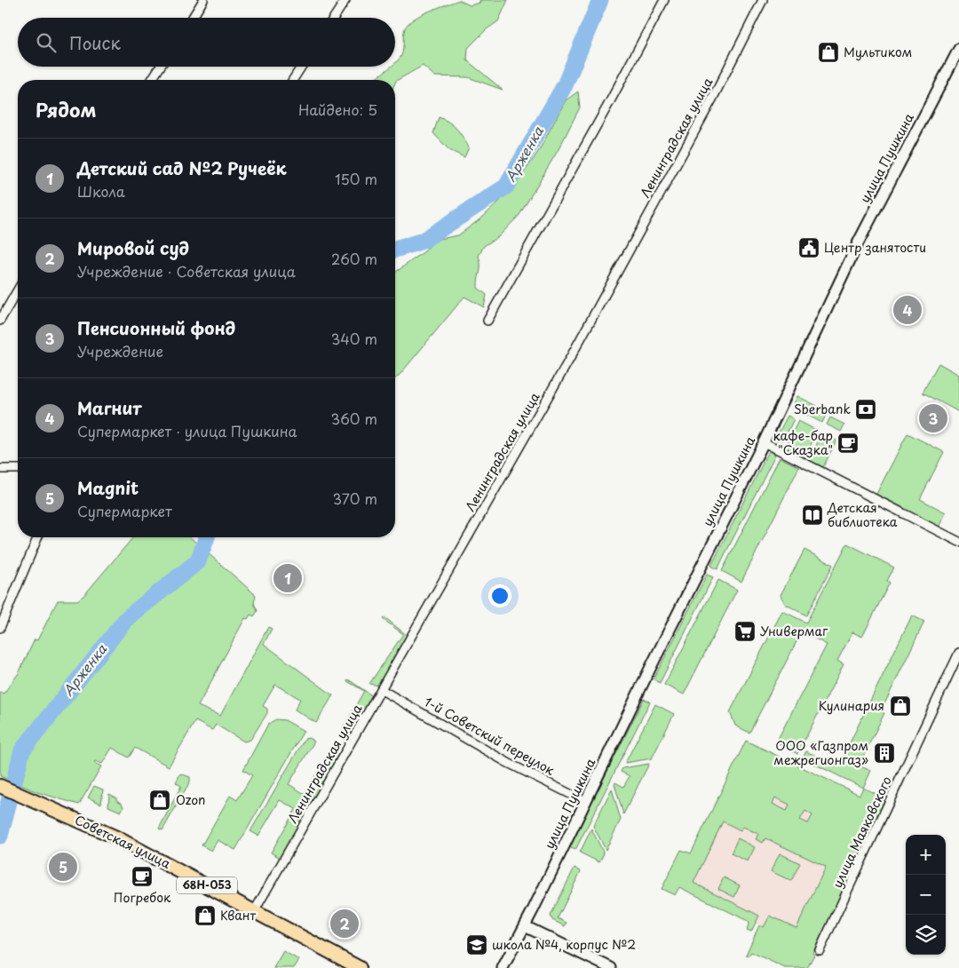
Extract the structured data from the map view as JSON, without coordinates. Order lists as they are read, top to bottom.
{
  "streets": {
    "main road": ["улица Пушкина", "Советская улица", "68Н-053"],
    "street": ["Ленинградская улица", "1-й Советский переулок", "улица Маяковского"]
  },
  "crossings": [
    ["Ленинградская улица", "1-й Советский переулок"],
    ["Ленинградская улица", "Советская улица"],
    ["улица Пушкина", "1-й Советский переулок"]
  ],
  "water": ["Арженка"],
  "places": {
    "shop": [
      "Мультиком",
      "Кулинария",
      "Ozon",
      "Квант"
    ],
    "public building": ["Центр занятости"],
    "bank": ["Sberbank"],
    "cafe": ["кафе-бар \"Сказка\"", "Погребок"],
    "library": ["Детская библиотека"],
    "supermarket": ["Универмаг"],
    "building": ["ООО «Газпром межрегионгаз»"],
    "school or university": ["школа №4, корпус №2"]
  },
  "page": {
    "search": "Поиск",
    "heading": ["Рядом", "Найдено: 5"],
    "list": [
      {
        "mark": "1",
        "name": "Детский сад №2 Ручеёк",
        "note": "Школа",
        "value": "150 m"
      },
      {
        "mark": "2",
        "name": "Мировой суд",
        "note": "Учреждение · Советская улица",
        "value": "260 m"
      },
      {
        "mark": "3",
        "name": "Пенсионный фонд",
        "note": "Учреждение",
        "value": "340 m"
      },
      {
        "mark": "4",
        "name": "Магнит",
        "note": "Супермаркет · улица Пушкина",
        "value": "360 m"
      },
      {
        "mark": "5",
        "name": "Magnit",
        "note": "Супермаркет",
        "value": "370 m"
      }
    ],
    "pins": [
      "4",
      "3",
      "1",
      "5",
      "2"
    ],
    "map_buttons": ["+", "−"]
  }
}
